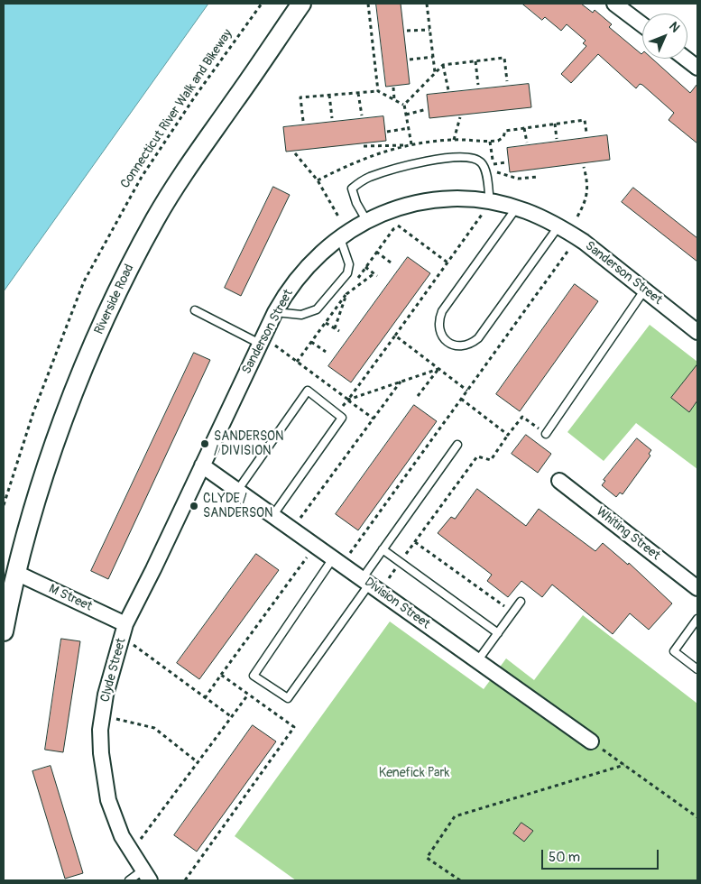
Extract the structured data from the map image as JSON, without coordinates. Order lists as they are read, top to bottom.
{
  "streets": {
    "street": [
      "Sanderson Street",
      "Riverside Road",
      "Whiting Street",
      "M Street",
      "Division Street",
      "Clyde Street"
    ],
    "path": ["Connecticut River Walk and Bikeway"]
  },
  "crossings": [
    ["Sanderson Street", "Division Street"],
    ["Sanderson Street", "Clyde Street"],
    ["Riverside Road", "M Street"],
    ["M Street", "Clyde Street"],
    ["Division Street", "Clyde Street"]
  ],
  "parks": ["Kenefick Park"],
  "places": ["SANDERSON / DIVISION", "CLYDE / SANDERSON"],
  "scale_bar": "50 m",
  "north": "top right"
}
